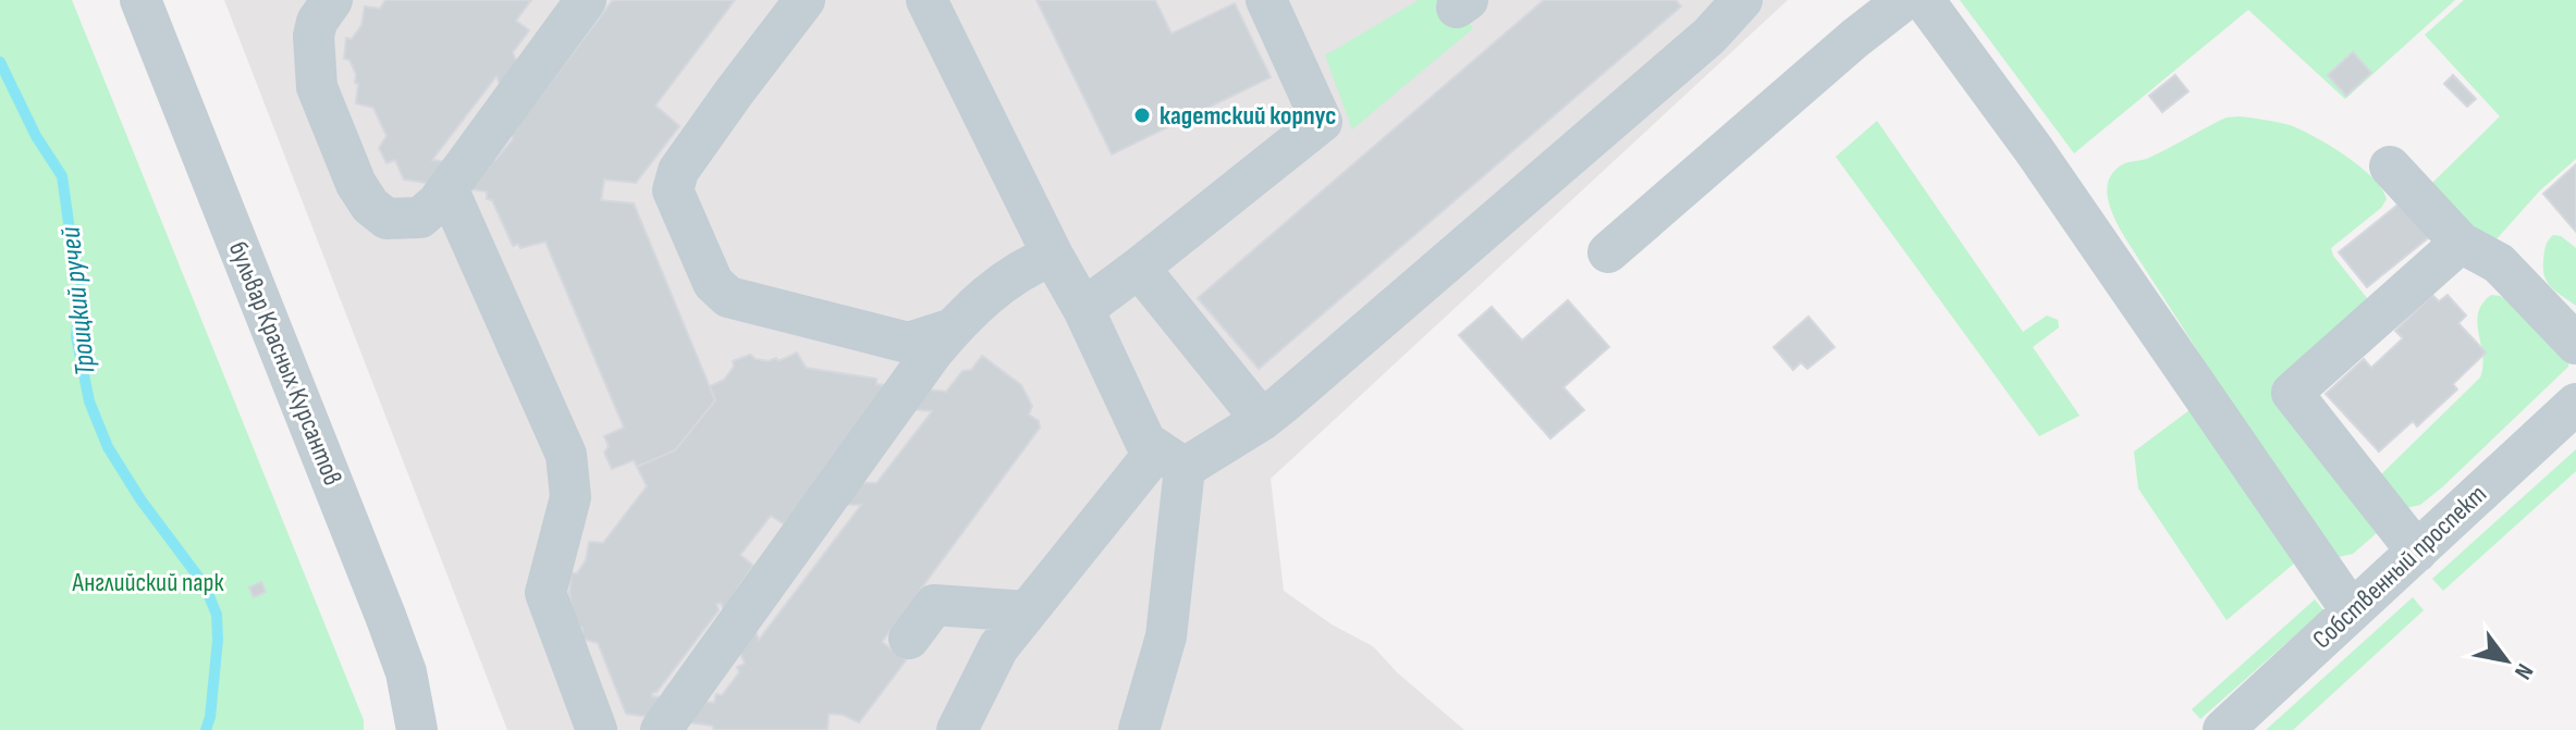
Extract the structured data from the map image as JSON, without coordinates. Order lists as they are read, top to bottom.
{
  "streets": {
    "street": ["бульвар Красных Курсантов", "Собственный проспект"]
  },
  "water": ["Троицкий ручей"],
  "parks": ["Английский парк"],
  "places": ["кадетский корпус"],
  "north": "bottom right"
}
